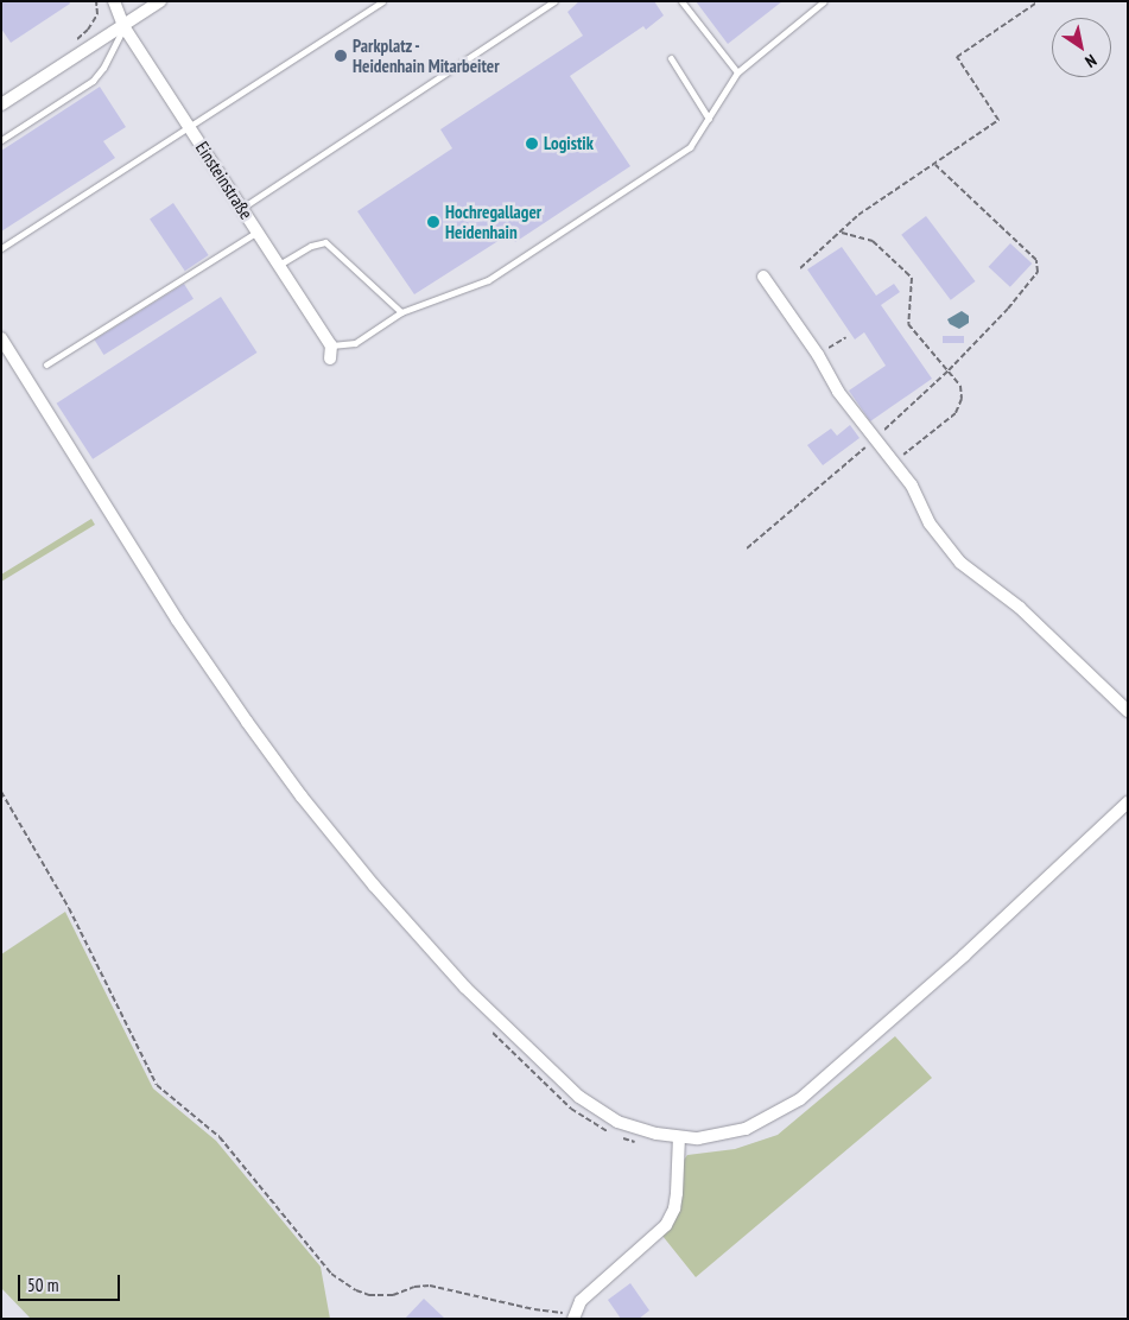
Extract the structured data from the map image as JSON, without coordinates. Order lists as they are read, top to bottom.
{
  "streets": {
    "street": ["Einsteinstraße"]
  },
  "places": ["Parkplatz - Heidenhain Mitarbeiter", "Logistik", "Hochregallager Heidenhain"],
  "scale_bar": "50 m",
  "north": "bottom right"
}
